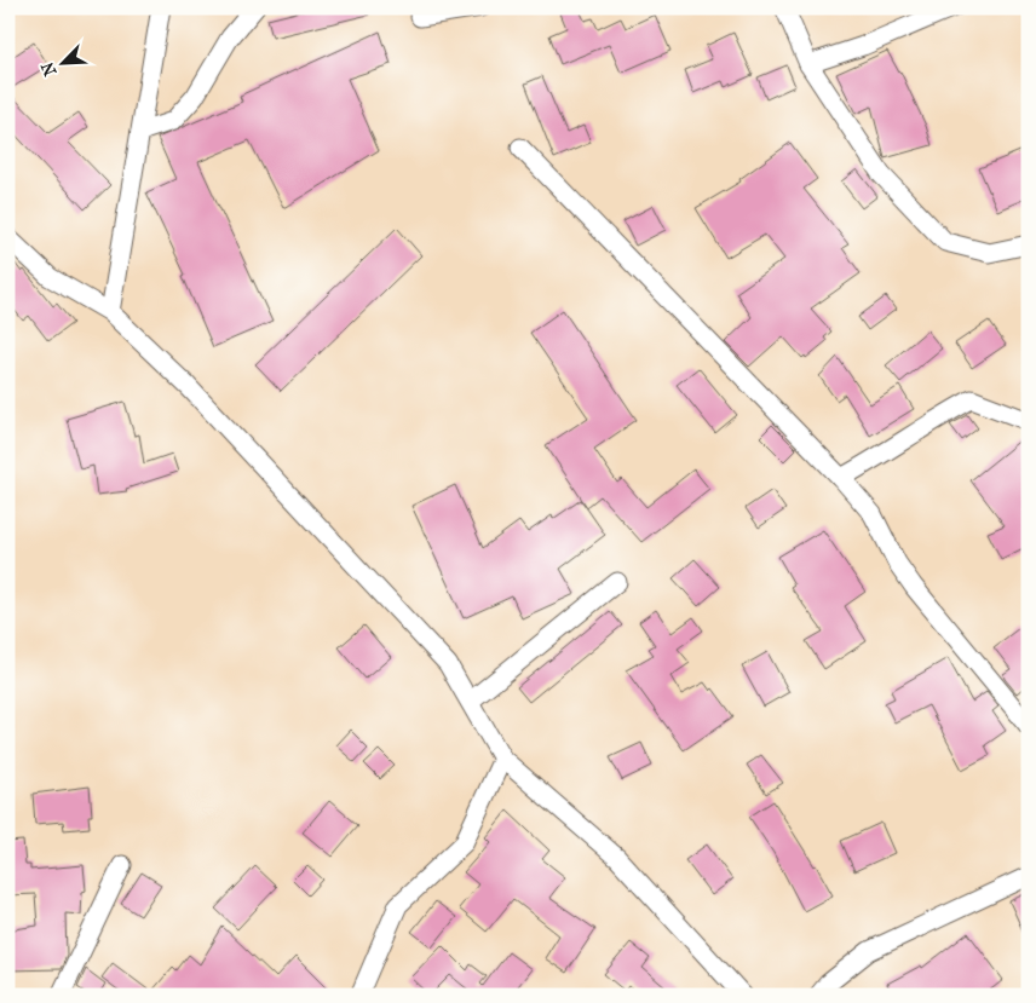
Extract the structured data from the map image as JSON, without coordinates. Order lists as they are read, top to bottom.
{
  "north": "bottom left"
}
